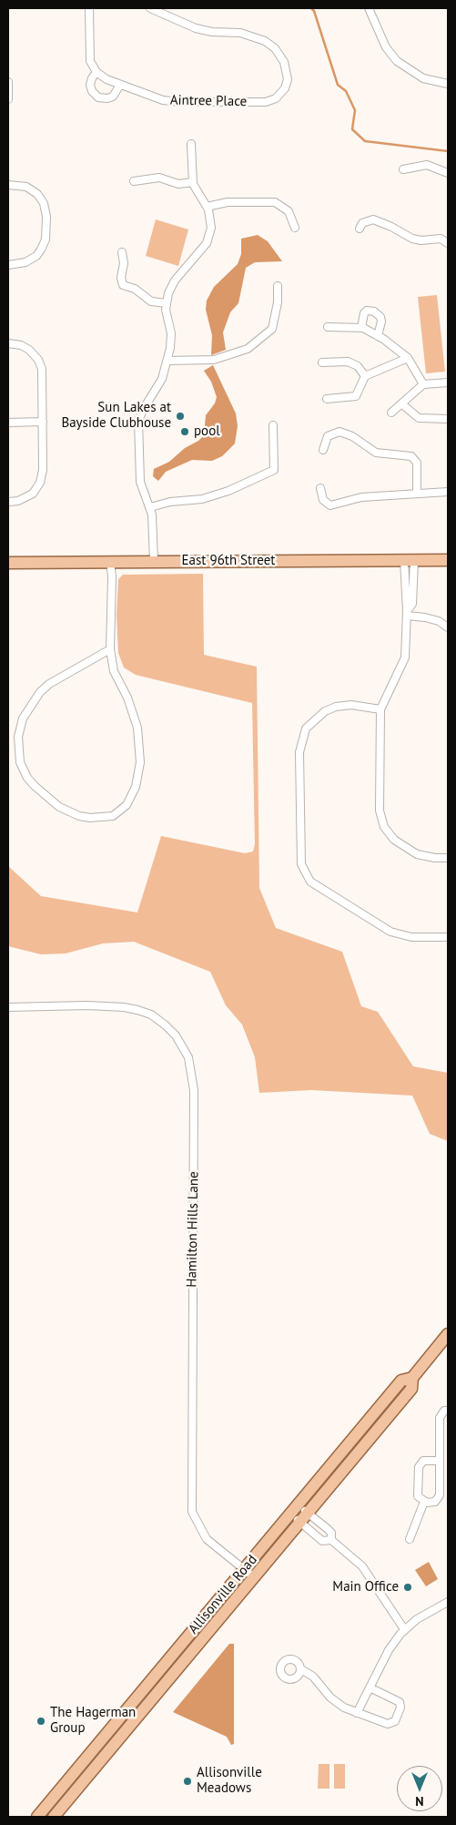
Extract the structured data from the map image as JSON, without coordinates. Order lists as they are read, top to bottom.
{
  "streets": {
    "main road": ["East 96th Street", "Allisonville Road"],
    "street": ["Aintree Place", "Hamilton Hills Lane"]
  },
  "crossings": [
    ["Hamilton Hills Lane", "Allisonville Road"]
  ],
  "places": [
    "Sun Lakes at Bayside Clubhouse",
    "pool",
    "Main Office",
    "The Hagerman Group",
    "Allisonville Meadows"
  ],
  "north": "bottom"
}
